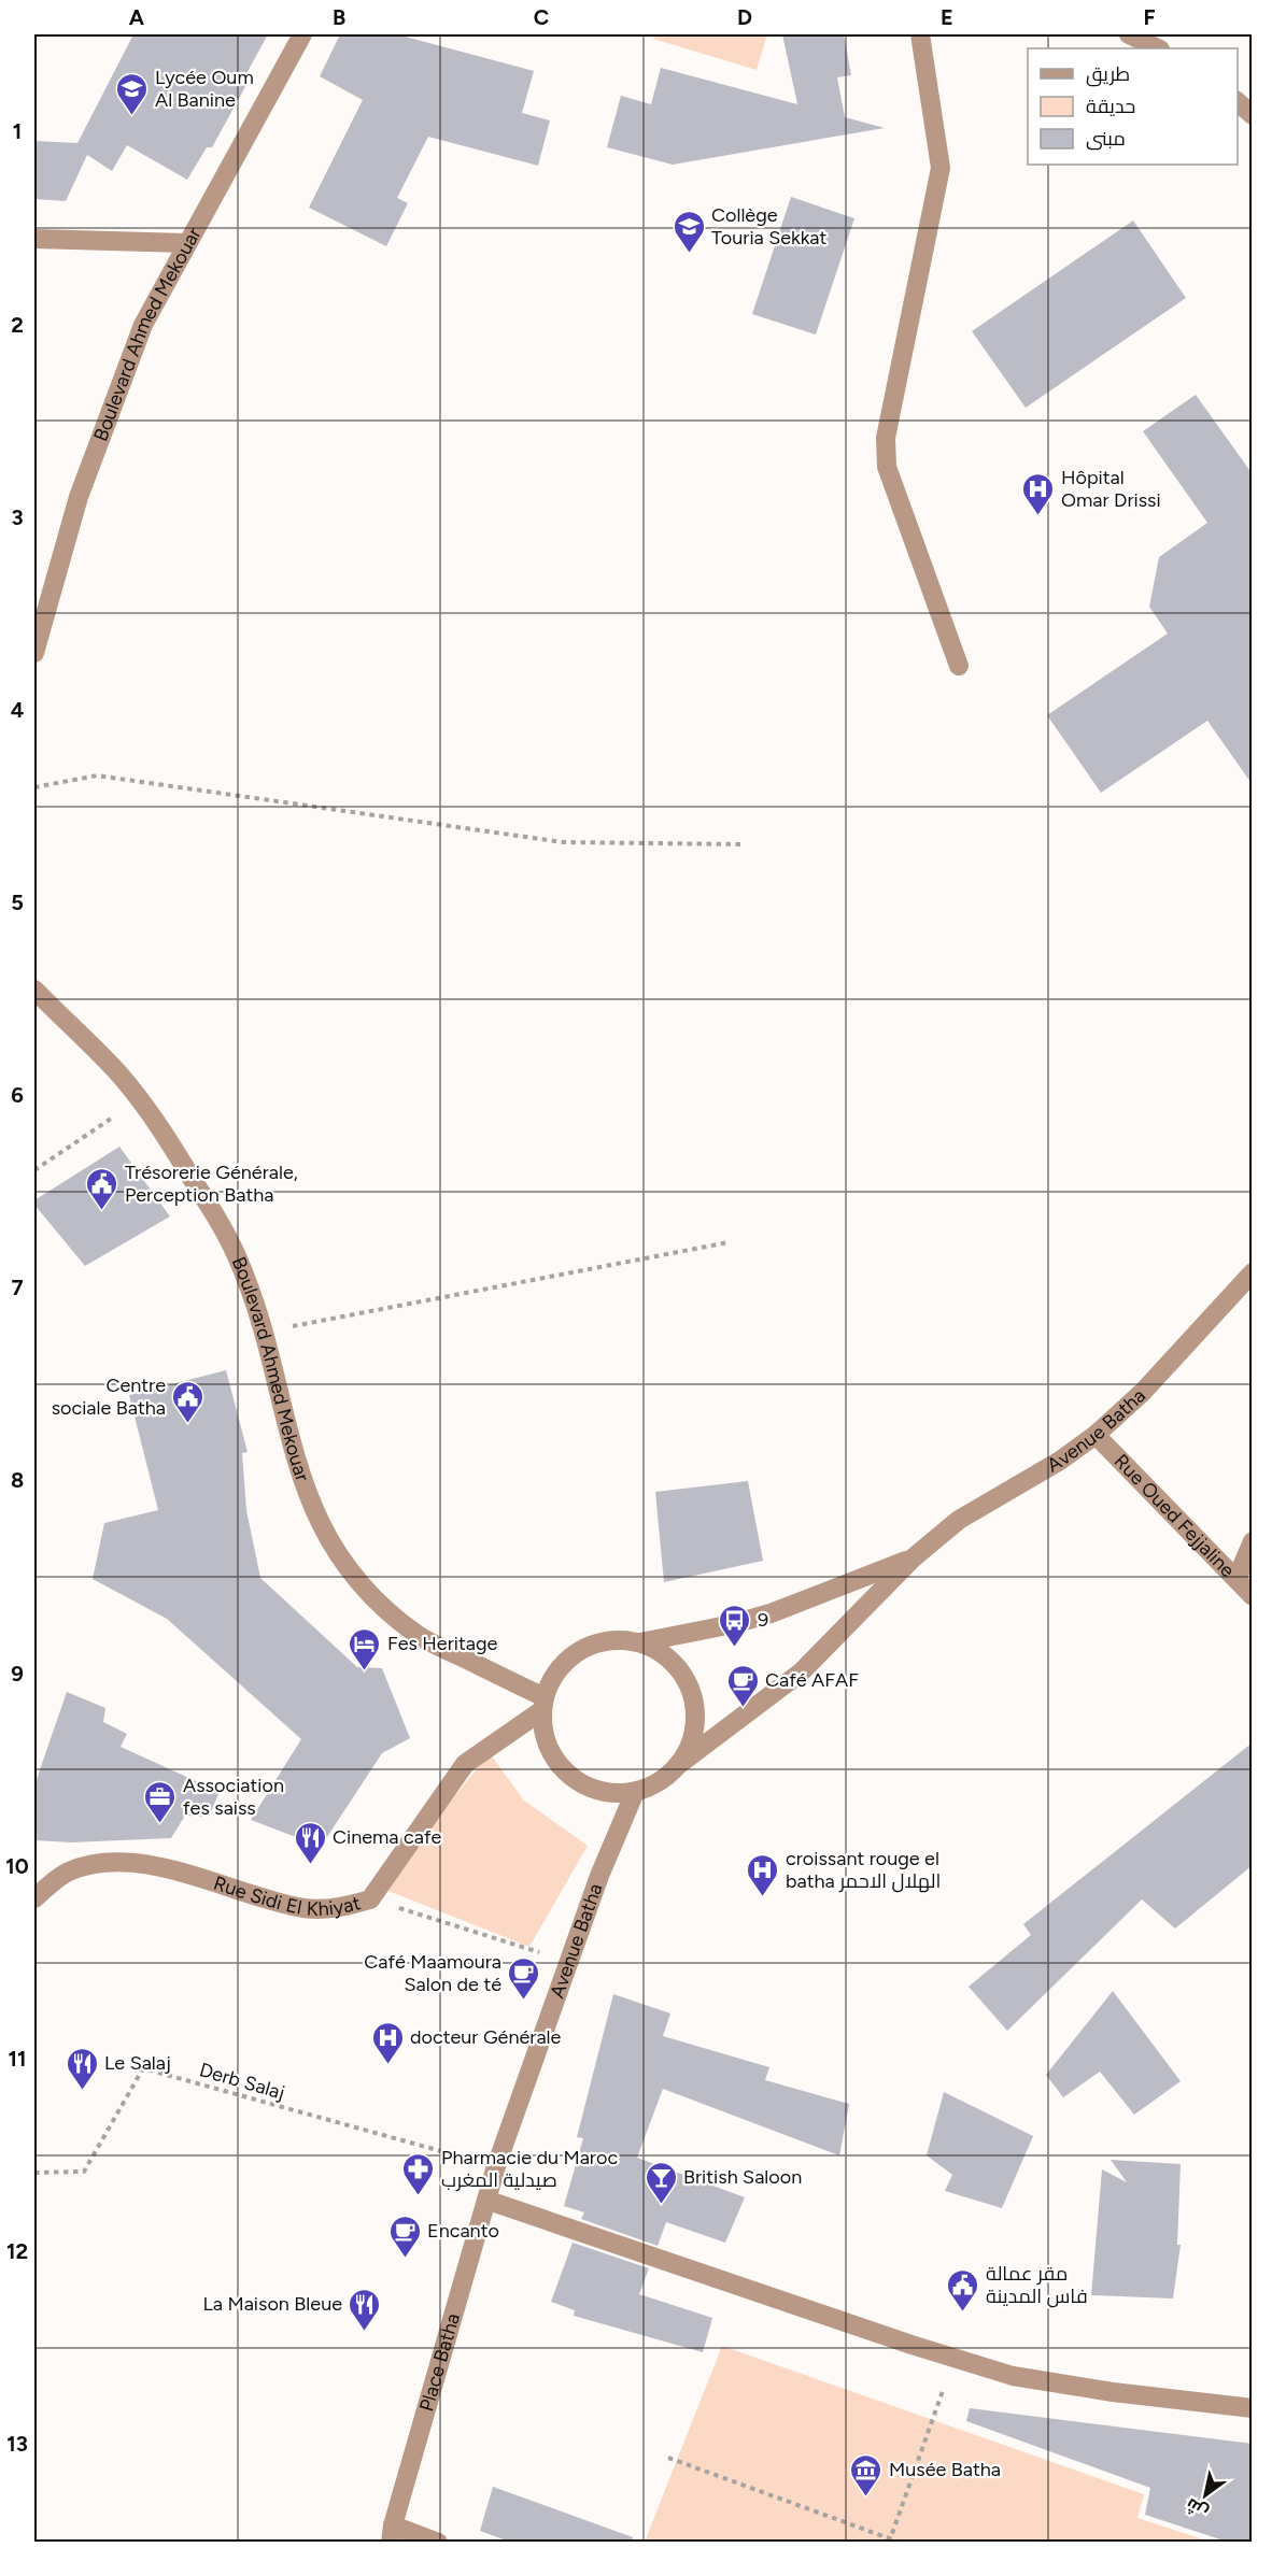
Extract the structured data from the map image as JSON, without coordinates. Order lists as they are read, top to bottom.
{
  "streets": {
    "street": [
      "Boulevard Ahmed Mekouar",
      "Avenue Batha",
      "Rue Oued Fejjaline",
      "Rue Sidi El Khiyat",
      "Place Batha"
    ],
    "path": ["Derb Salaj"]
  },
  "crossings": [
    ["Boulevard Ahmed Mekouar", "Avenue Batha"],
    ["Boulevard Ahmed Mekouar", "Rue Sidi El Khiyat"],
    ["Avenue Batha", "Rue Oued Fejjaline"],
    ["Avenue Batha", "Rue Sidi El Khiyat"],
    ["Avenue Batha", "Derb Salaj"],
    ["Avenue Batha", "Place Batha"]
  ],
  "places": {
    "school or university": ["Lycée Oum Al Banine", "Collège Touria Sekkat"],
    "hospital": ["Hôpital Omar Drissi", "croissant rouge el batha الهلال الاحمر", "docteur Générale"],
    "public building": ["Trésorerie Générale, Perception Batha", "Centre sociale Batha", "مقر عمالة فاس المدينة"],
    "bus stop": ["9"],
    "hotel": ["Fes Heritage"],
    "cafe": ["Café AFAF", "Café Maamoura Salon de té", "Encanto"],
    "office": ["Association fes saiss"],
    "restaurant": ["Cinema cafe", "Le Salaj", "La Maison Bleue"],
    "pharmacy": ["Pharmacie du Maroc صيدلية المغرب"],
    "bar": ["British Saloon"],
    "museum": ["Musée Batha"]
  },
  "legend": ["طريق", "حديقة", "مبنى"],
  "north": "bottom left",
  "grid": {
    "columns": [
      "A",
      "B",
      "C",
      "D",
      "E",
      "F"
    ],
    "rows": [
      "1",
      "2",
      "3",
      "4",
      "5",
      "6",
      "7",
      "8",
      "9",
      "10",
      "11",
      "12",
      "13"
    ]
  }
}
